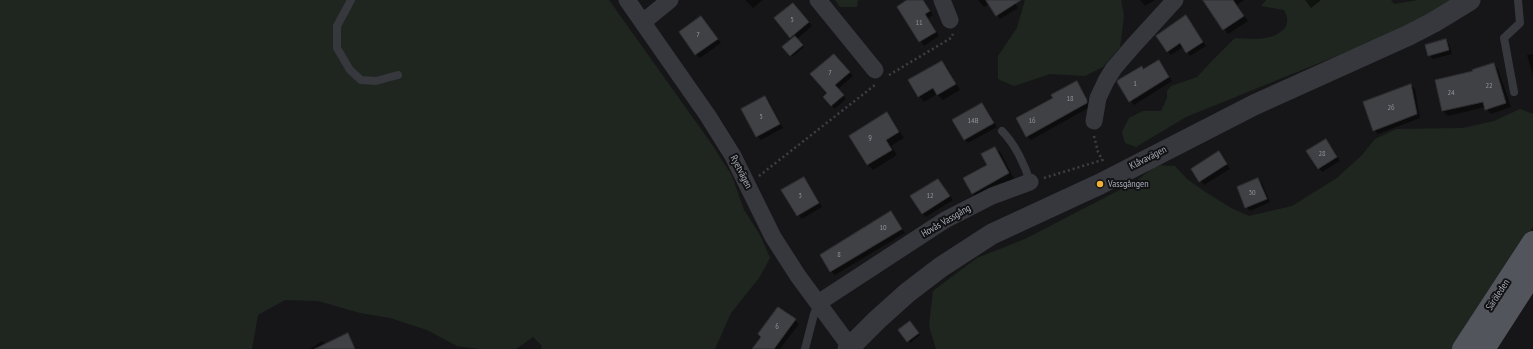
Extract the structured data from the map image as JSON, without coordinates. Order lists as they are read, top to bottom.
{
  "streets": {
    "main road": ["Säröleden"],
    "street": ["Klåvavägen", "Ryetvägen", "Hovås Vassgång"]
  },
  "crossings": [
    ["Klåvavägen", "Ryetvägen"],
    ["Ryetvägen", "Hovås Vassgång"]
  ],
  "places": ["Vassgången"],
  "house_numbers": [
    "5",
    "11",
    "7",
    "7",
    "1",
    "22",
    "24",
    "18",
    "26",
    "5",
    "14B",
    "16",
    "9",
    "28",
    "30",
    "3",
    "12",
    "10",
    "8",
    "6"
  ]
}
